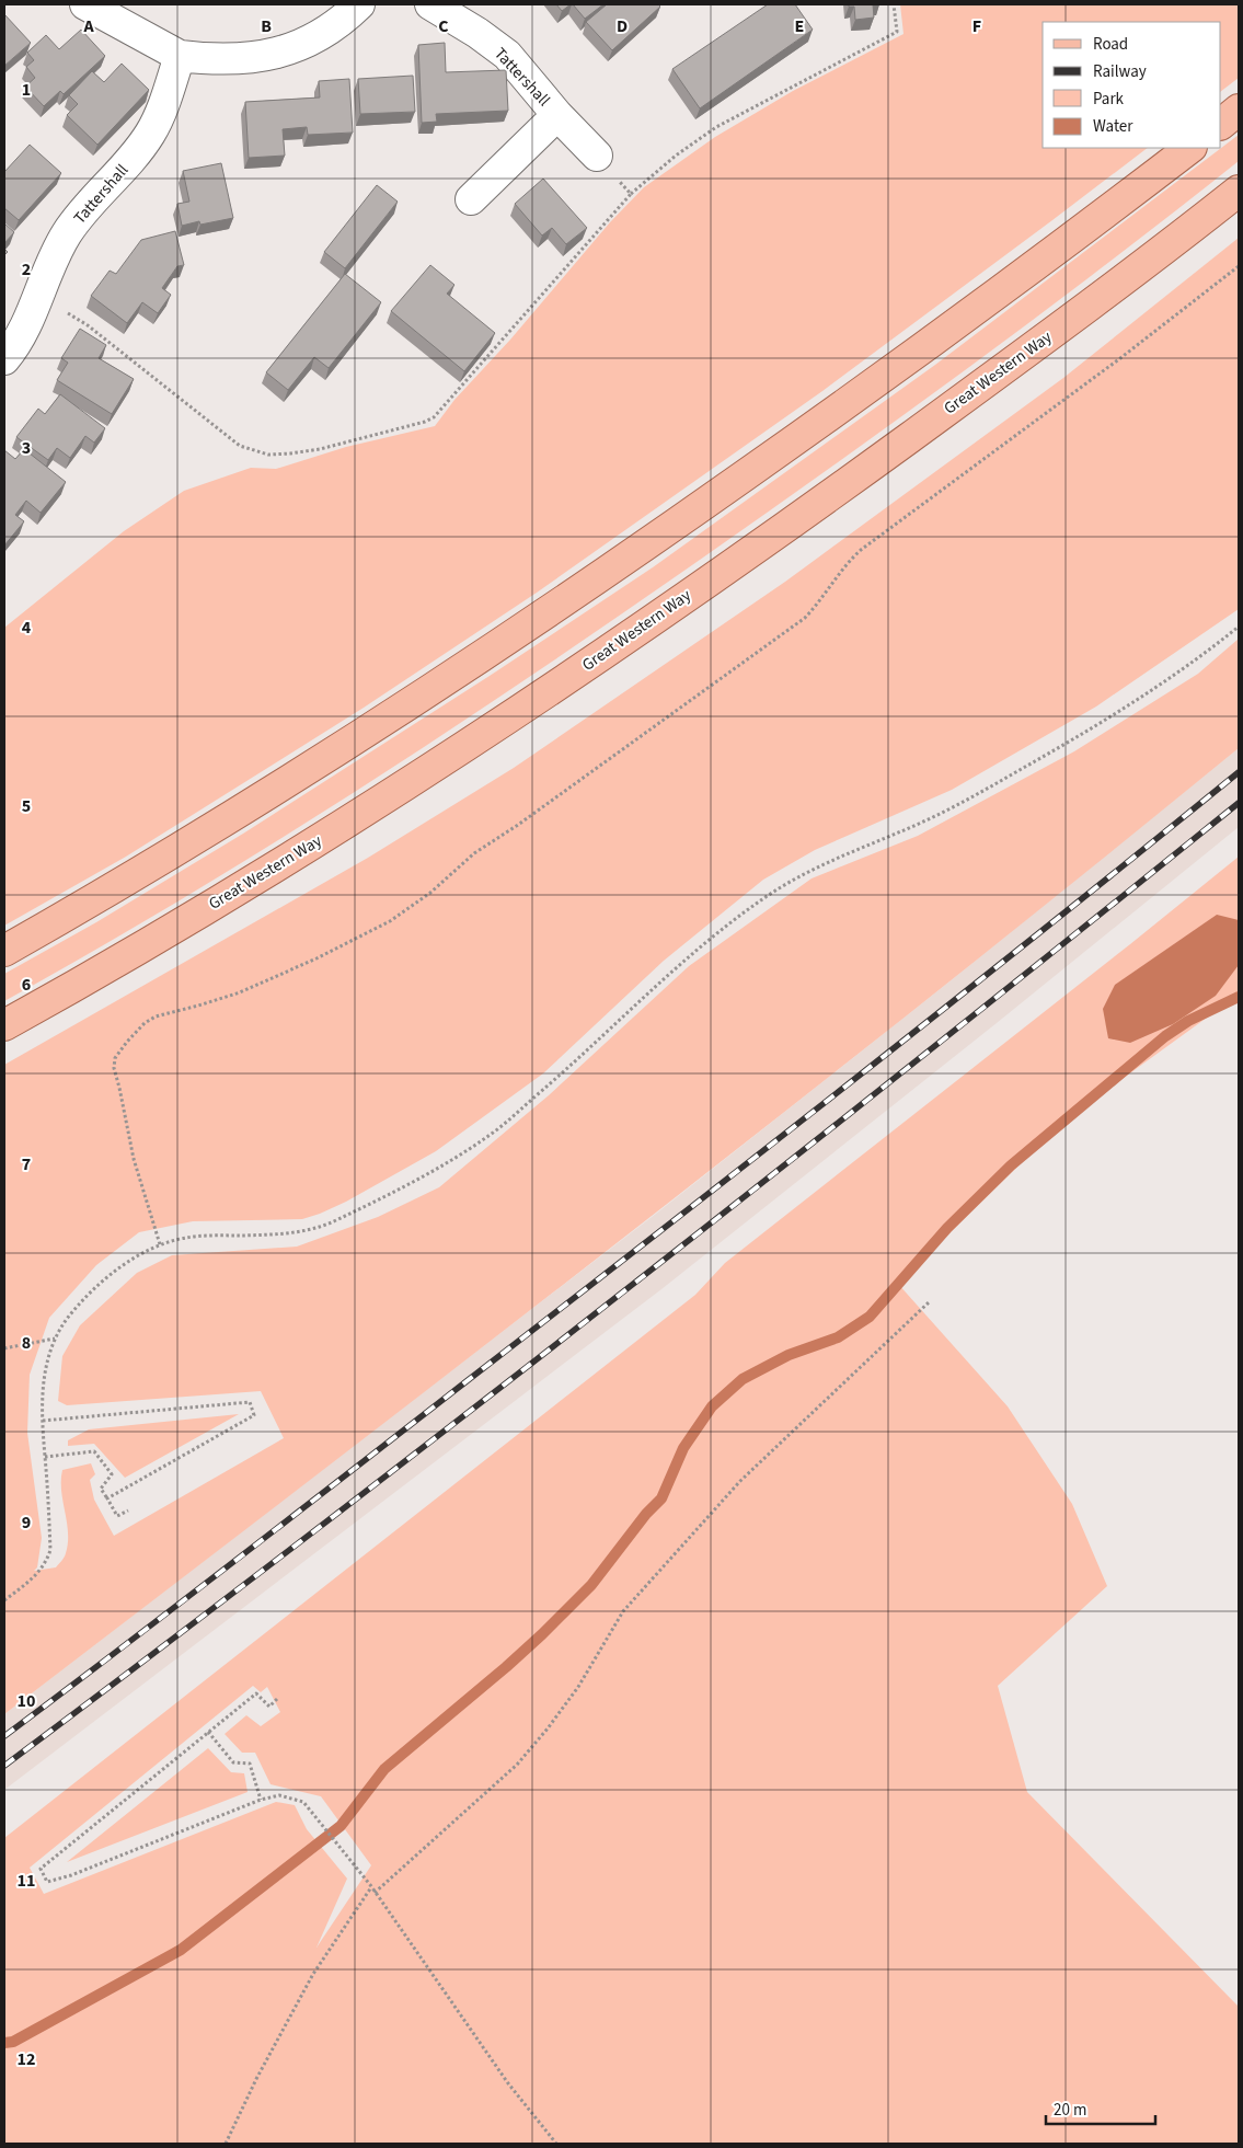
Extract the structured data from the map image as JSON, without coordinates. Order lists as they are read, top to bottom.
{
  "streets": {
    "main road": ["Great Western Way"],
    "street": ["Tattershall"]
  },
  "legend": [
    "Road",
    "Railway",
    "Park",
    "Water"
  ],
  "scale_bar": "20 m",
  "grid": {
    "columns": [
      "A",
      "B",
      "C",
      "D",
      "E",
      "F"
    ],
    "rows": [
      "1",
      "2",
      "3",
      "4",
      "5",
      "6",
      "7",
      "8",
      "9",
      "10",
      "11",
      "12"
    ]
  }
}
